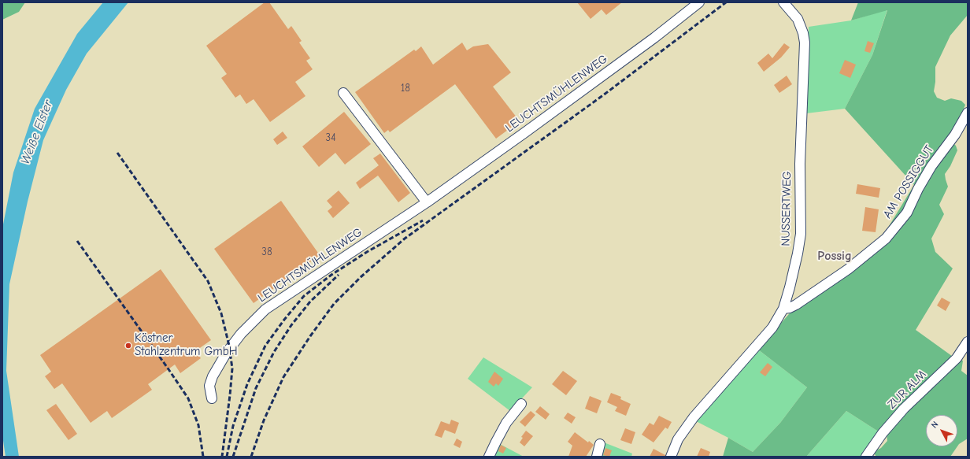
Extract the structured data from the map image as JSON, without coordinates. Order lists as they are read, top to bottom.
{
  "streets": {
    "street": [
      "LEUCHTSMÜHLENWEG",
      "AM POSSIGGUT",
      "NUSSERTWEG",
      "ZUR ALM"
    ]
  },
  "crossings": [
    ["AM POSSIGGUT", "NUSSERTWEG"]
  ],
  "districts": ["Possig"],
  "water": ["Weiße Elster"],
  "places": ["Köstner Stahlzentrum GmbH"],
  "house_numbers": ["18", "34", "38"],
  "north": "top left"
}
